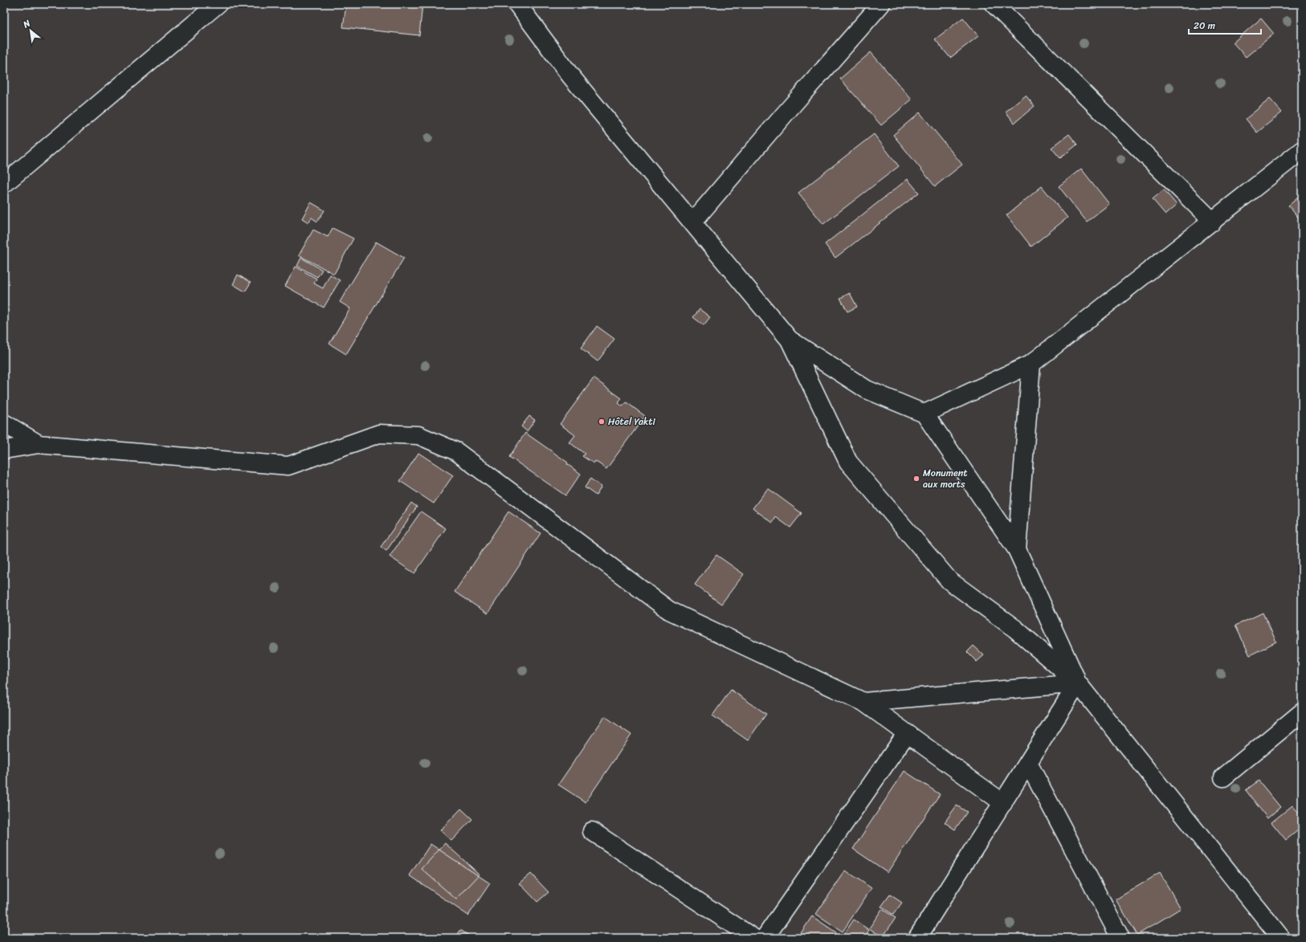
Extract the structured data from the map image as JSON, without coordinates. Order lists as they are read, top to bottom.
{
  "places": ["Hôtel Yakti", "Monument aux morts"],
  "scale_bar": "20 m",
  "north": "top left"
}
